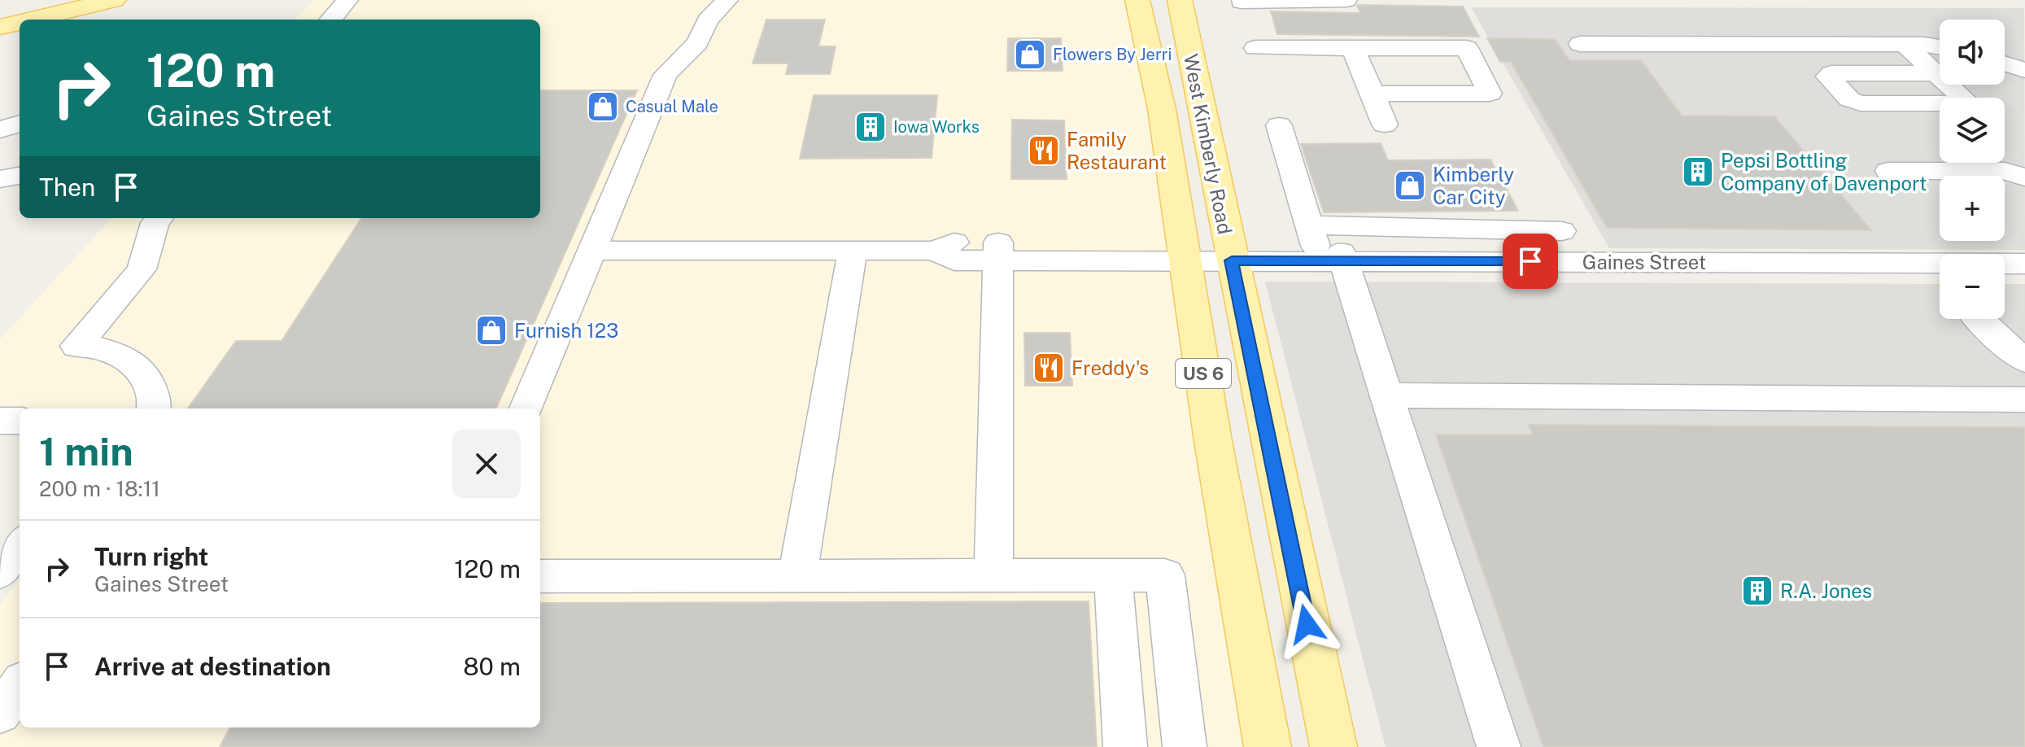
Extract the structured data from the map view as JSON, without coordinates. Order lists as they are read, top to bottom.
{
  "streets": {
    "main road": ["West Kimberly Road", "US 6"],
    "street": ["Gaines Street"]
  },
  "crossings": [
    ["West Kimberly Road", "Gaines Street"]
  ],
  "places": {
    "shop": [
      "Flowers By Jerri",
      "Casual Male",
      "Kimberly Car City",
      "Furnish 123"
    ],
    "building": ["Iowa Works", "Pepsi Bottling Company of Davenport", "R.A. Jones"],
    "restaurant": ["Family Restaurant", "Freddy's"]
  },
  "page": {
    "map_buttons": ["+", "−"],
    "turn": ["120 m", "Gaines Street"],
    "then": "Then",
    "heading": ["1 min", "200 m · 18:11"],
    "list": [
      {
        "name": "Turn right",
        "note": "Gaines Street",
        "value": "120 m"
      },
      {
        "name": "Arrive at destination",
        "value": "80 m"
      }
    ]
  }
}
